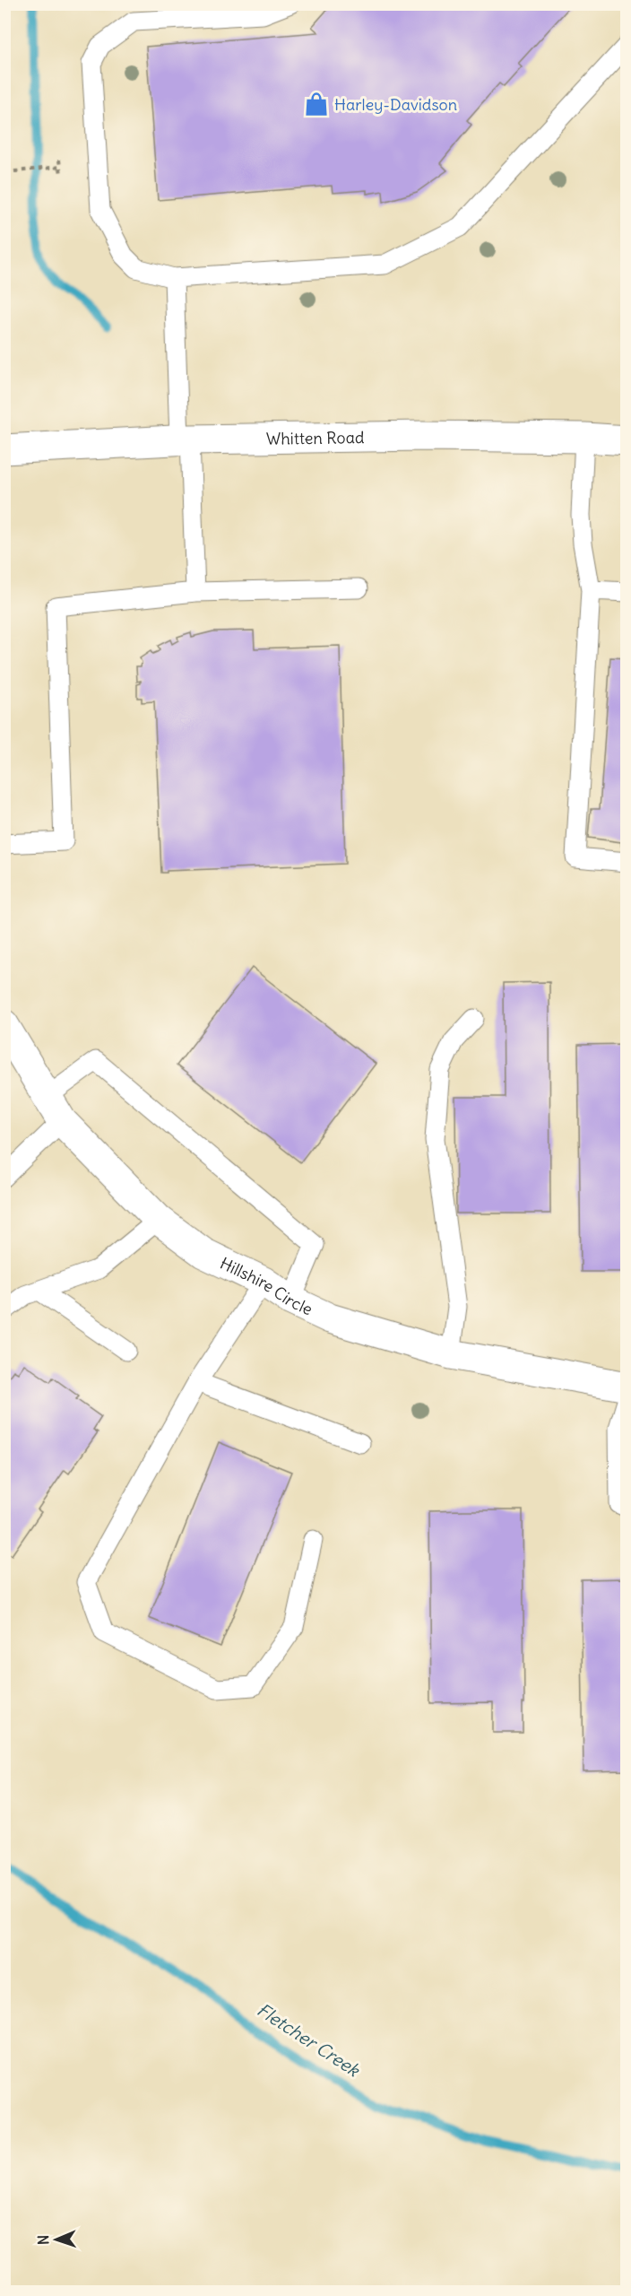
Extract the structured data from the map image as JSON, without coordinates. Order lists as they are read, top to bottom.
{
  "streets": {
    "street": ["Whitten Road", "Hillshire Circle"]
  },
  "water": ["Fletcher Creek"],
  "places": {
    "shop": ["Harley-Davidson"]
  },
  "north": "left"
}
